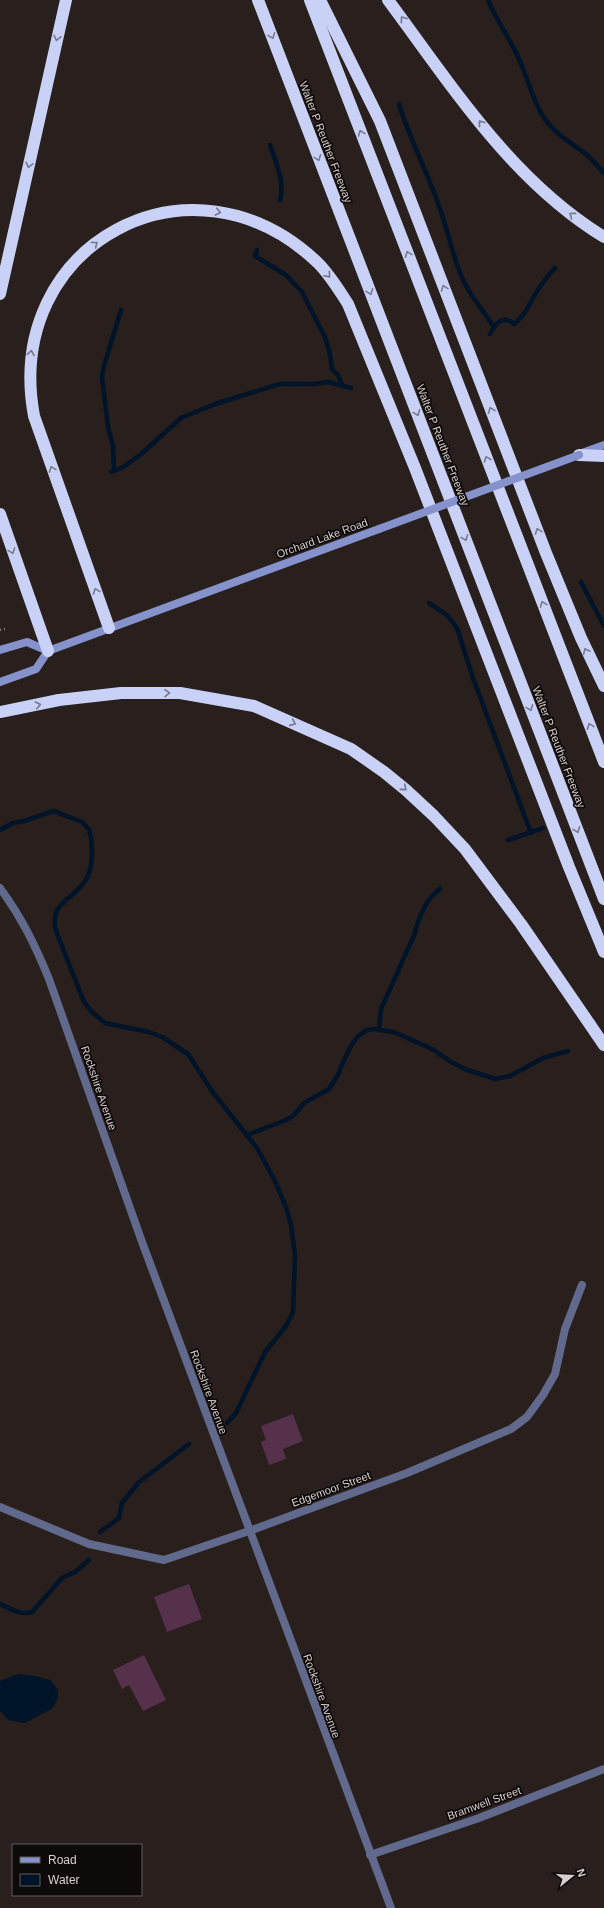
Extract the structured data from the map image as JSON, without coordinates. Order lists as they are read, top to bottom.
{
  "streets": {
    "highway": ["Walter P Reuther Freeway"],
    "main road": ["Orchard Lake Road"],
    "street": ["Rockshire Avenue", "Edgemoor Street", "Bramwell Street"]
  },
  "crossings": [
    ["Rockshire Avenue", "Edgemoor Street"],
    ["Rockshire Avenue", "Bramwell Street"]
  ],
  "legend": ["Road", "Water"],
  "north": "right"
}
